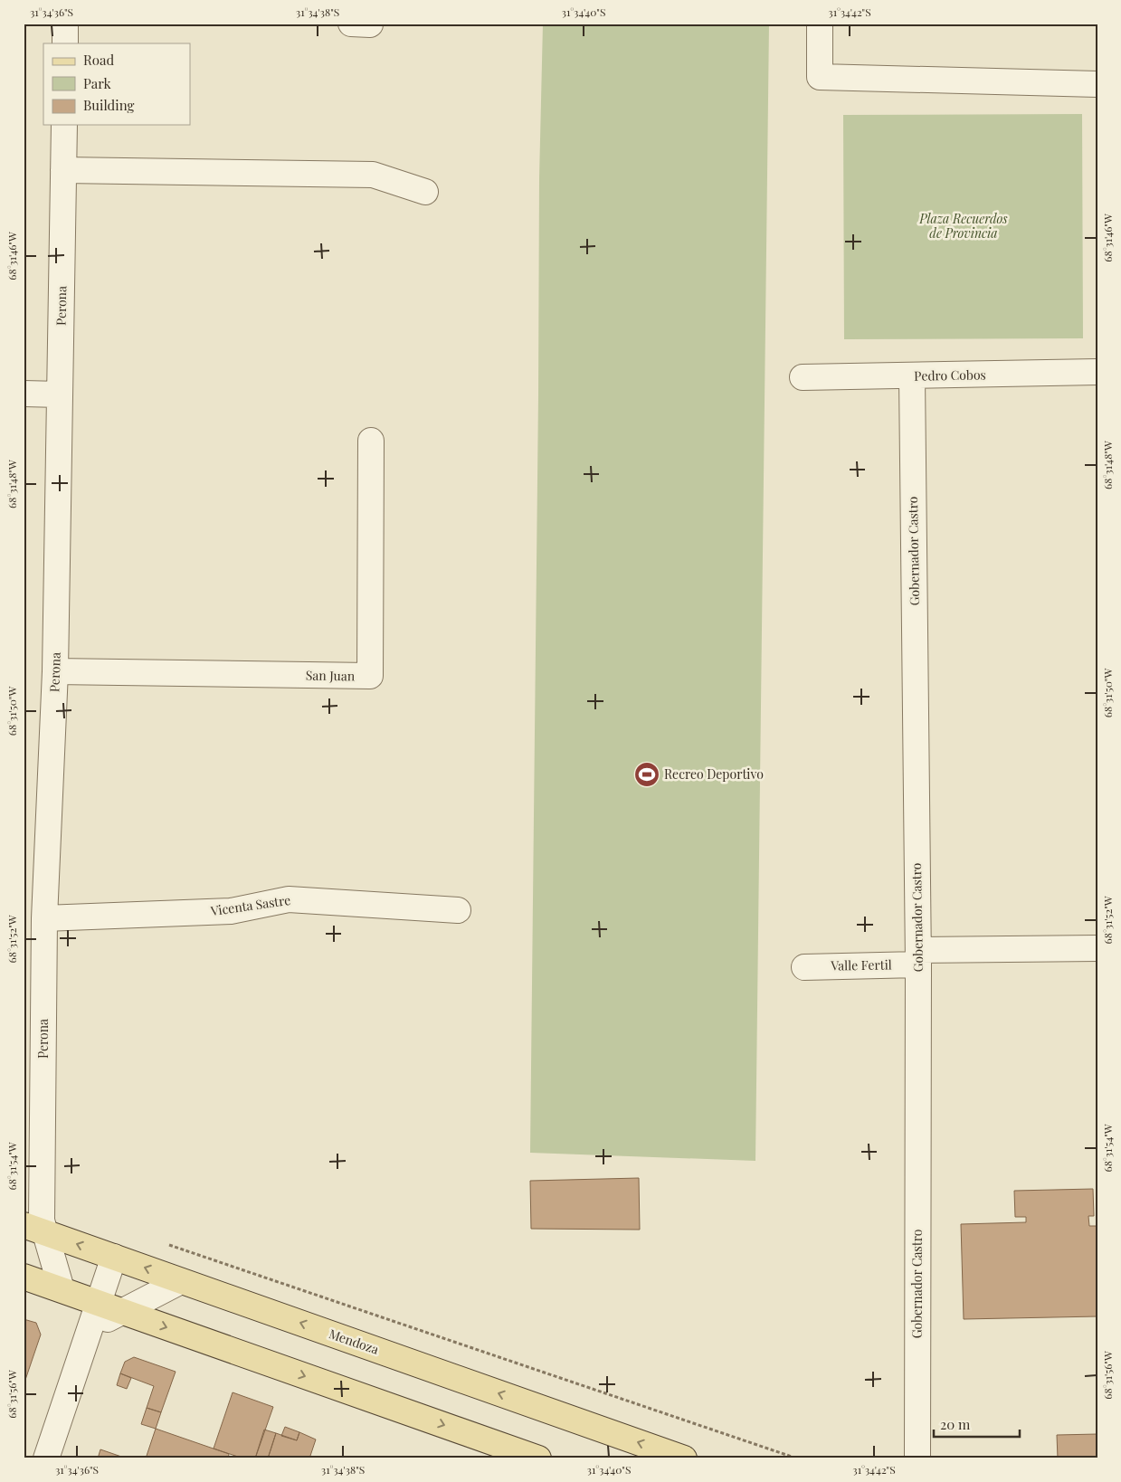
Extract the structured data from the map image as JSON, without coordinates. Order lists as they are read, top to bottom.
{
  "streets": {
    "main road": ["Mendoza"],
    "street": [
      "Perona",
      "Pedro Cobos",
      "Gobernador Castro",
      "San Juan",
      "Vicenta Sastre",
      "Valle Fertil"
    ]
  },
  "crossings": [
    ["Perona", "San Juan"],
    ["Perona", "Vicenta Sastre"],
    ["Perona", "Mendoza"],
    ["Pedro Cobos", "Gobernador Castro"],
    ["Gobernador Castro", "Valle Fertil"]
  ],
  "parks": ["Plaza Recuerdos de Provincia"],
  "places": {
    "sports": ["Recreo Deportivo"]
  },
  "legend": ["Road", "Park", "Building"],
  "scale_bar": "20 m",
  "coordinates": [
    "31°34'36\"S",
    "31°34'38\"S",
    "31°34'40\"S",
    "31°34'42\"S",
    "68°31'46\"W",
    "68°31'48\"W",
    "68°31'50\"W",
    "68°31'52\"W",
    "68°31'54\"W",
    "68°31'56\"W"
  ]
}
